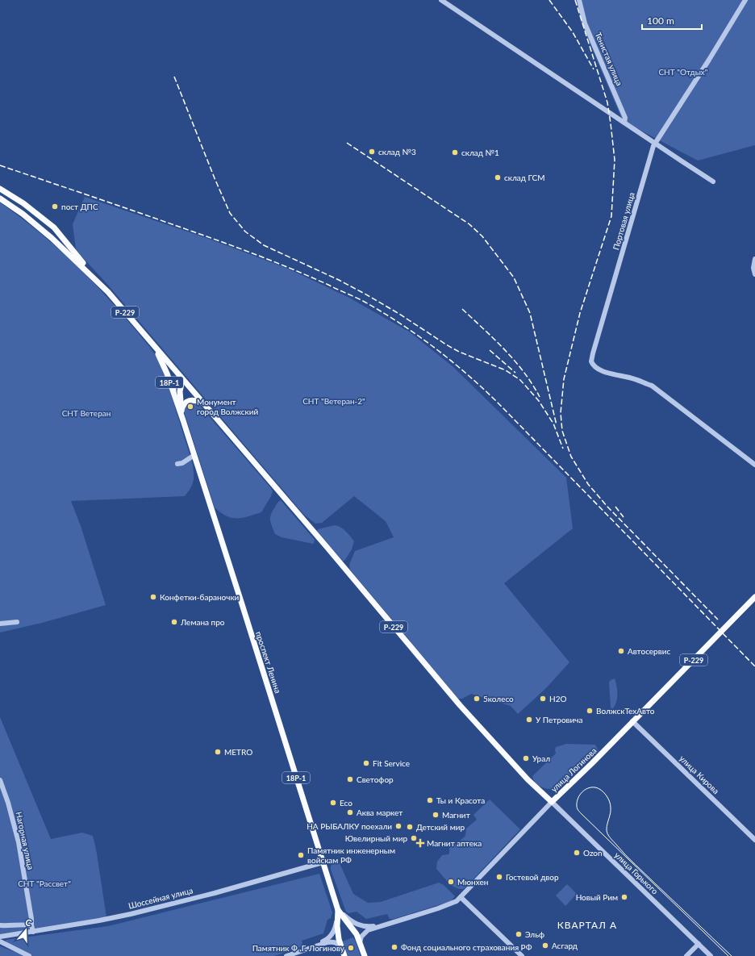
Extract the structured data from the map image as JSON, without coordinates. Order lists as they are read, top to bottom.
{
  "streets": {
    "main road": [
      "Р-229",
      "18Р-1",
      "проспект Ленина",
      "улица Логинова"
    ],
    "street": [
      "Тенистая улица",
      "Портовая улица",
      "улица Кирова",
      "Нагорная улица",
      "улица Горького",
      "Шоссейная улица"
    ]
  },
  "crossings": [
    ["Р-229", "проспект Ленина"],
    ["Р-229", "улица Логинова"],
    ["Р-229", "улица Горького"],
    ["проспект Ленина", "Шоссейная улица"],
    ["улица Логинова", "улица Кирова"],
    ["улица Логинова", "улица Горького"],
    ["Нагорная улица", "Шоссейная улица"]
  ],
  "districts": ["КВАРТАЛ А"],
  "parks": [
    "СНТ \"Отдых\"",
    "СНТ \"Ветеран-2\"",
    "СНТ Ветеран",
    "СНТ \"Рассвет\""
  ],
  "places": {
    "other": [
      "склад №3",
      "склад №1",
      "склад ГСМ",
      "пост ДПС",
      "Монумент город Волжский",
      "Конфетки-бараночки",
      "Лемана про",
      "Автосервис",
      "5колесо",
      "H2O",
      "ВолжскТехАвто",
      "У Петровича",
      "METRO",
      "Урал",
      "Fit Service",
      "Светофор",
      "Ты и Красота",
      "Eco",
      "Аква маркет",
      "Магнит",
      "НА РЫБАЛКУ поехали",
      "Детский мир",
      "Ювелирный мир",
      "Ozon",
      "Памятник инженерным войскам РФ",
      "Гостевой двор",
      "Мюнхен",
      "Новый Рим",
      "Эльф",
      "Асгард",
      "Фонд социального страхования РФ",
      "Памятник Ф .Г. Логинову"
    ],
    "health": ["Магнит аптека"]
  },
  "scale_bar": "100 m",
  "north": "top"
}
